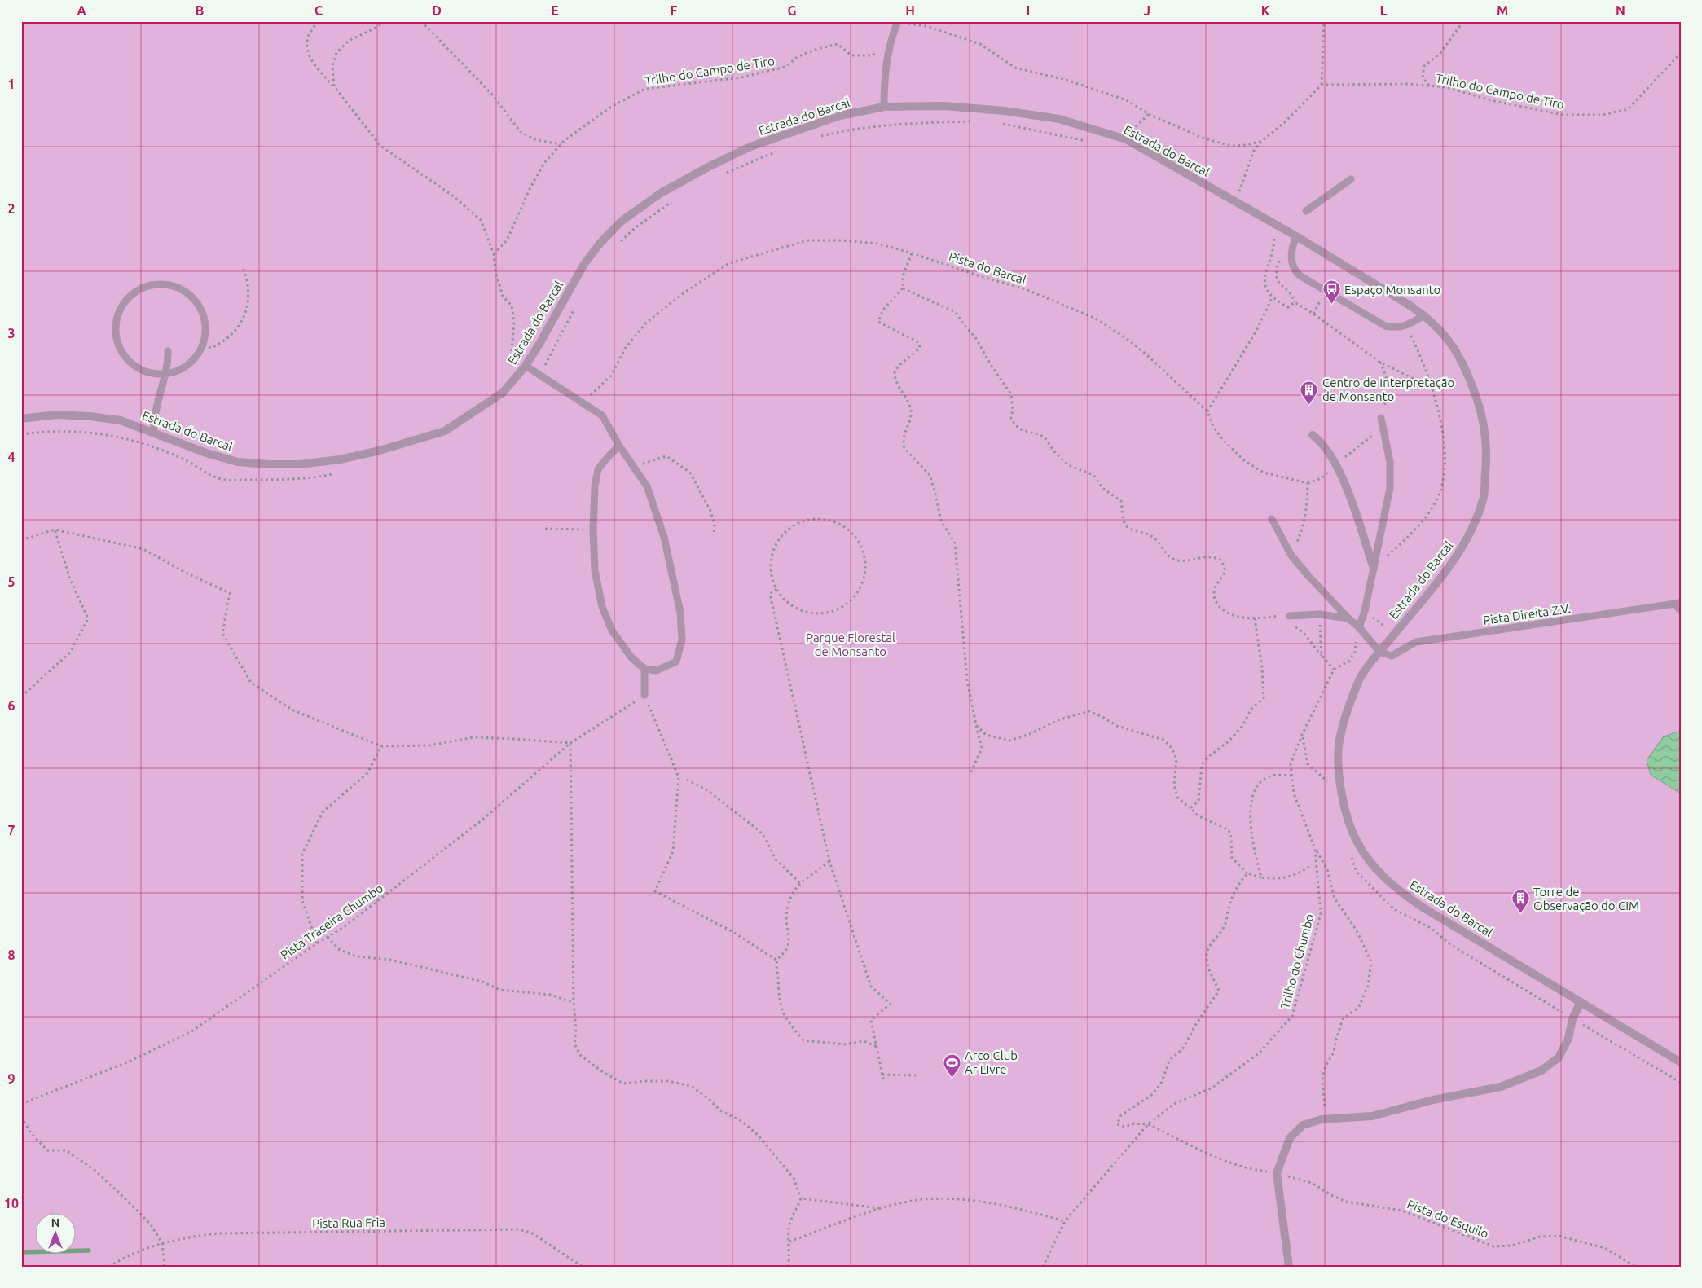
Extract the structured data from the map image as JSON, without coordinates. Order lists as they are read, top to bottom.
{
  "streets": {
    "street": ["Estrada do Barcal"],
    "lane": ["Pista Direita Z.V."],
    "path": [
      "Trilho do Campo de Tiro",
      "Pista do Barcal",
      "Pista Traseira Chumbo",
      "Trilho do Chumbo",
      "Pista do Esquilo",
      "Pista Rua Fria"
    ]
  },
  "crossings": [
    ["Estrada do Barcal", "Pista Direita Z.V."],
    ["Trilho do Chumbo", "Pista do Esquilo"]
  ],
  "parks": ["Parque Florestal de Monsanto"],
  "places": {
    "bus stop": ["Espaço Monsanto"],
    "building": ["Centro de Interpretação de Monsanto", "Torre de Observação do CIM"],
    "sports": ["Arco Club Ar LIvre"]
  },
  "north": "top",
  "grid": {
    "columns": [
      "A",
      "B",
      "C",
      "D",
      "E",
      "F",
      "G",
      "H",
      "I",
      "J",
      "K",
      "L",
      "M",
      "N"
    ],
    "rows": [
      "1",
      "2",
      "3",
      "4",
      "5",
      "6",
      "7",
      "8",
      "9",
      "10"
    ]
  }
}
